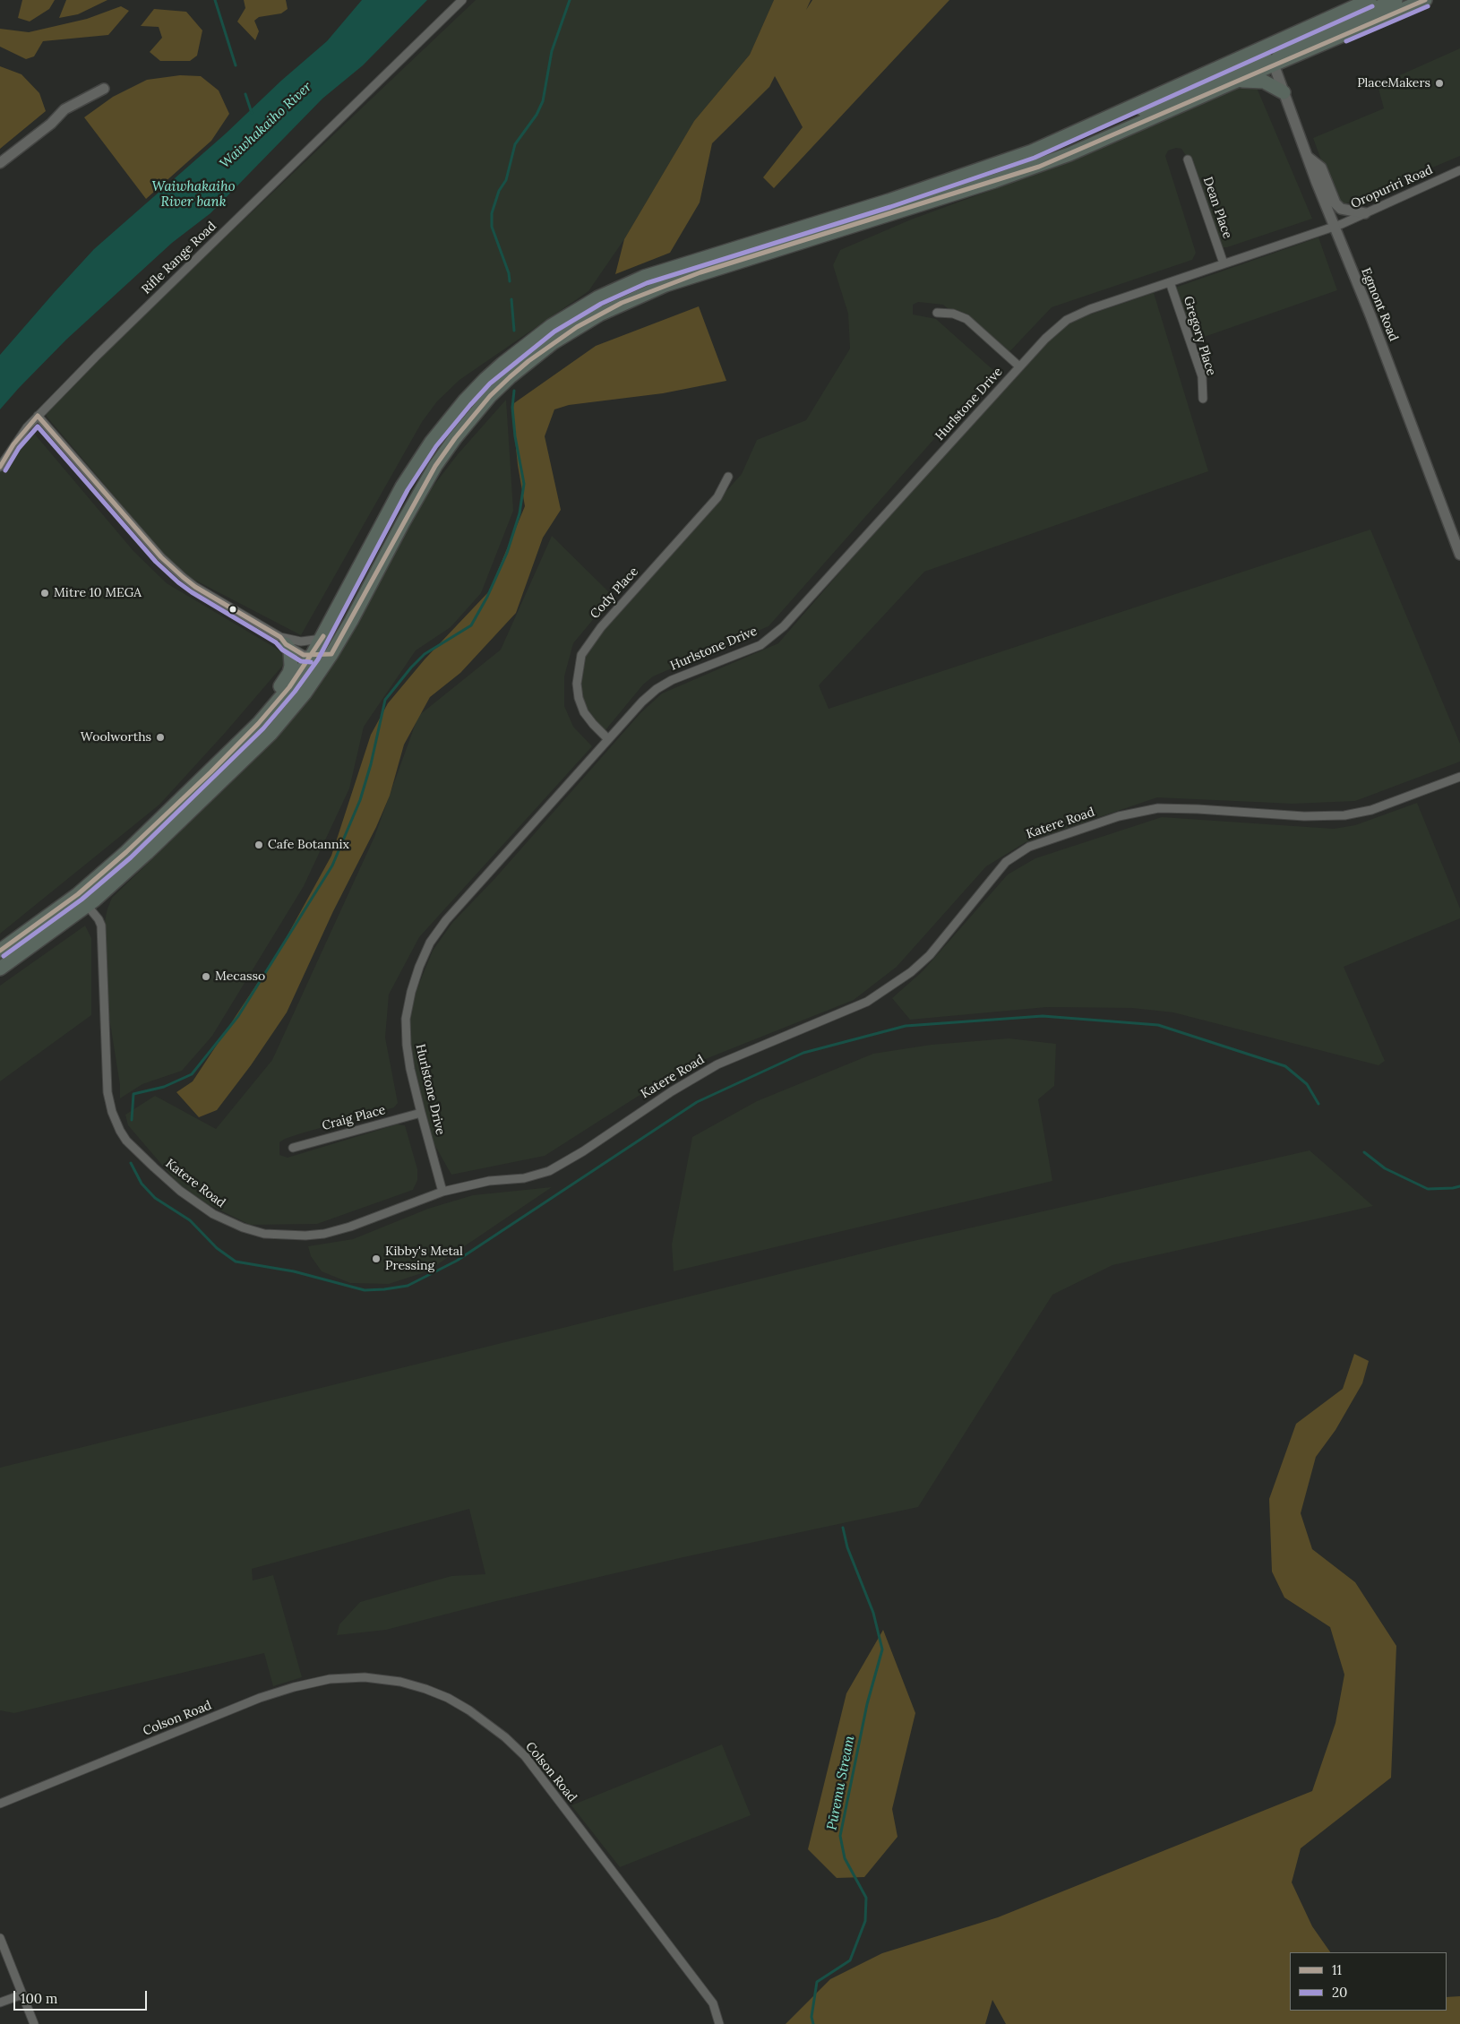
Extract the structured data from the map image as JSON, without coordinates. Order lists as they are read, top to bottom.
{
  "streets": {
    "main road": ["Egmont Road"],
    "street": [
      "Oropuriri Road",
      "Dean Place",
      "Rifle Range Road",
      "Gregory Place",
      "Hurlstone Drive",
      "Cody Place",
      "Katere Road",
      "Craig Place",
      "Colson Road"
    ]
  },
  "crossings": [
    ["Oropuriri Road", "Egmont Road"],
    ["Oropuriri Road", "Hurlstone Drive"],
    ["Dean Place", "Hurlstone Drive"],
    ["Egmont Road", "Hurlstone Drive"],
    ["Gregory Place", "Hurlstone Drive"],
    ["Hurlstone Drive", "Cody Place"],
    ["Hurlstone Drive", "Katere Road"],
    ["Hurlstone Drive", "Craig Place"]
  ],
  "water": ["Waiwhakaiho River", "Waiwhakaiho River bank", "Pūremu Stream"],
  "places": [
    "PlaceMakers",
    "Mitre 10 MEGA",
    "Woolworths",
    "Cafe Botannix",
    "Mecasso",
    "Kibby's Metal Pressing"
  ],
  "lines": ["transit line 11", "transit line 20"],
  "legend": ["11", "20"],
  "scale_bar": "100 m"
}
